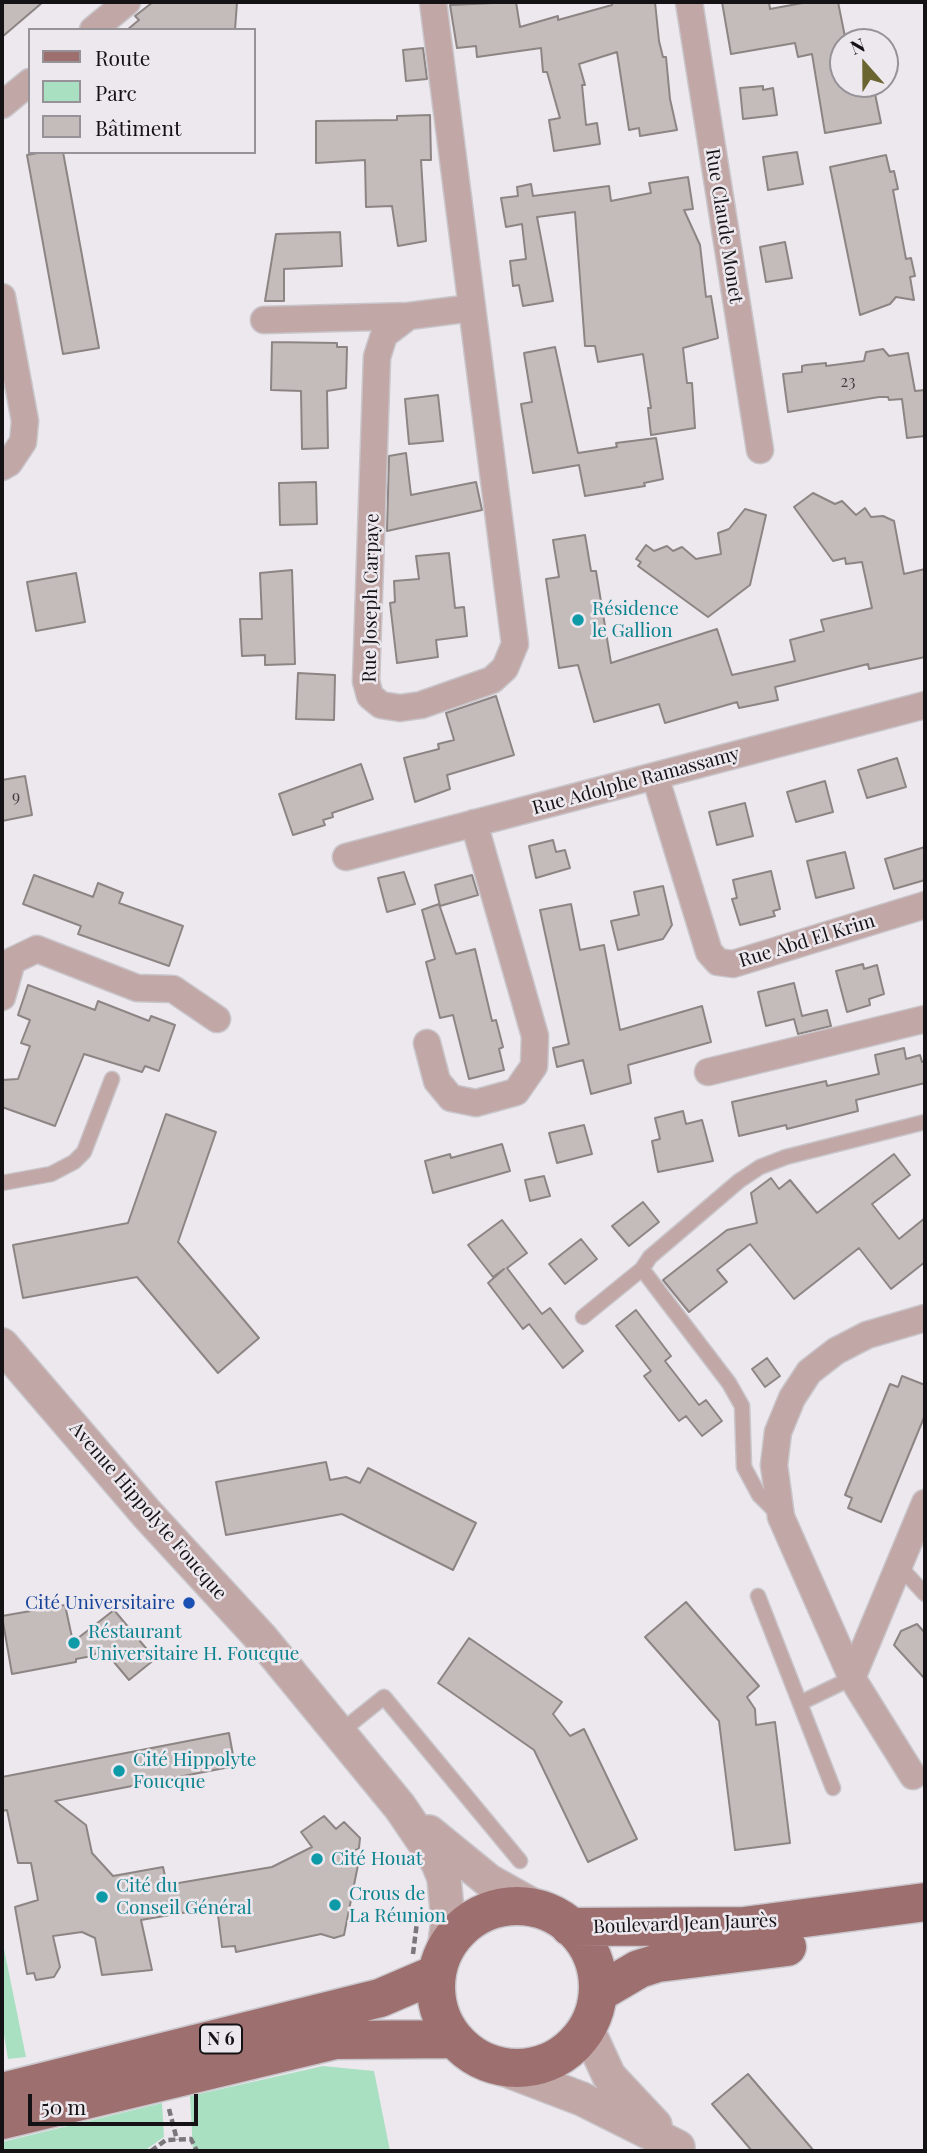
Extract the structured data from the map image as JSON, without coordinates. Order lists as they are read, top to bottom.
{
  "streets": {
    "main road": ["Boulevard Jean Jaurès", "N 6"],
    "street": [
      "Rue Claude Monet",
      "Rue Joseph Carpaye",
      "Rue Adolphe Ramassamy",
      "Rue Abd El Krim",
      "Avenue Hippolyte Foucque"
    ]
  },
  "crossings": [
    ["Rue Adolphe Ramassamy", "Rue Abd El Krim"],
    ["Avenue Hippolyte Foucque", "Boulevard Jean Jaurès"],
    ["Avenue Hippolyte Foucque", "N 6"],
    ["Boulevard Jean Jaurès", "N 6"]
  ],
  "places": [
    "Résidence le Gallion",
    "Cité Universitaire",
    "Réstaurant Universitaire H. Foucque",
    "Cité Hippolyte Foucque",
    "Cité Houat",
    "Cité du Conseil Général",
    "Crous de La Réunion"
  ],
  "house_numbers": ["23", "9"],
  "legend": ["Route", "Parc", "Bâtiment"],
  "scale_bar": "50 m",
  "north": "top"
}
